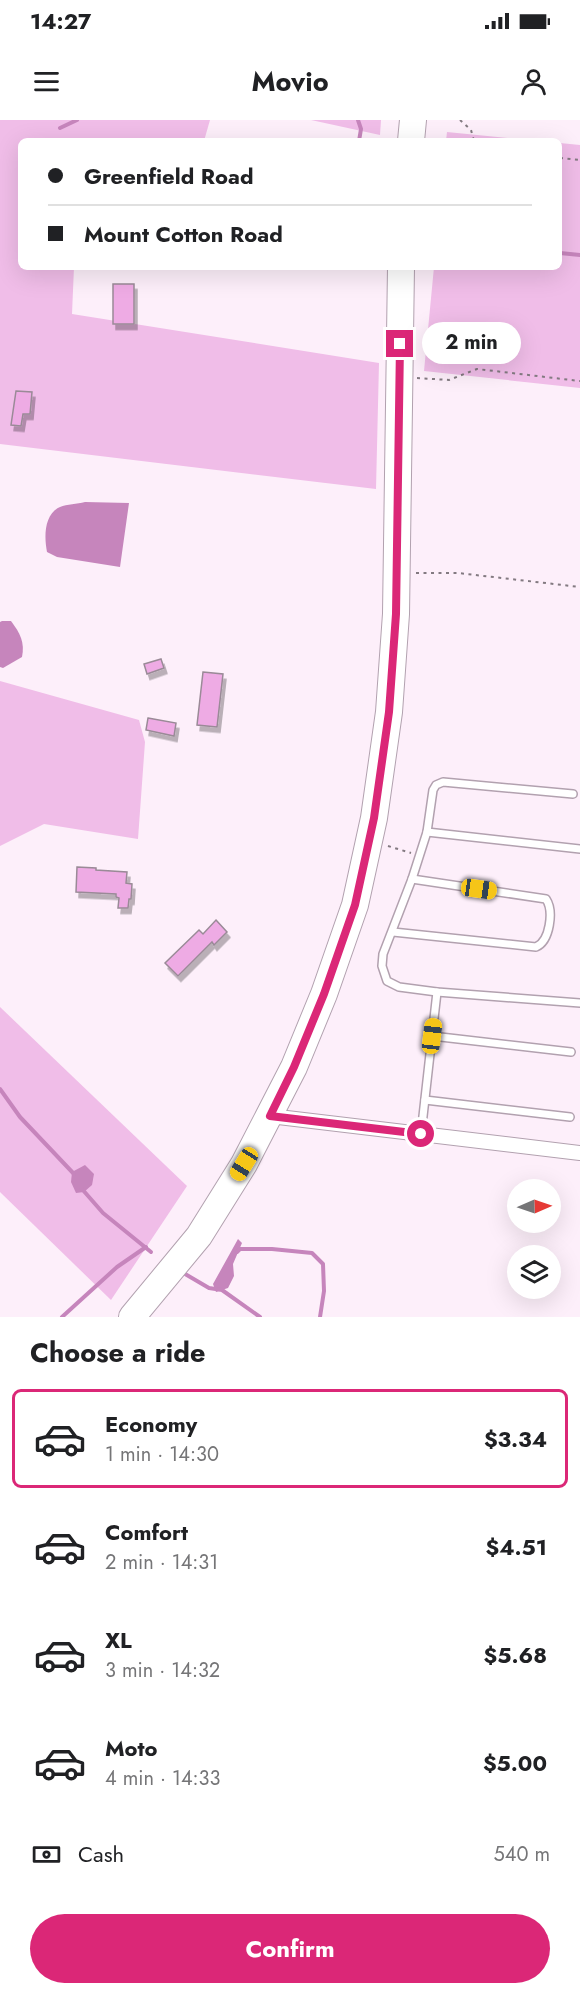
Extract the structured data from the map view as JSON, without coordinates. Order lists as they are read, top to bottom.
{
  "north": "right",
  "page": {
    "status": "14:27",
    "header": "Movio",
    "banner": ["Greenfield Road", "Mount Cotton Road"],
    "bubble": "2 min",
    "heading": "Choose a ride",
    "list": [
      {
        "name": "Economy",
        "note": "1 min · 14:30",
        "value": "$3.34"
      },
      {
        "name": "Comfort",
        "note": "2 min · 14:31",
        "value": "$4.51"
      },
      {
        "name": "XL",
        "note": "3 min · 14:32",
        "value": "$5.68"
      },
      {
        "name": "Moto",
        "note": "4 min · 14:33",
        "value": "$5.00"
      }
    ],
    "pay": ["Cash", "540 m"],
    "buttons": "Confirm"
  }
}
